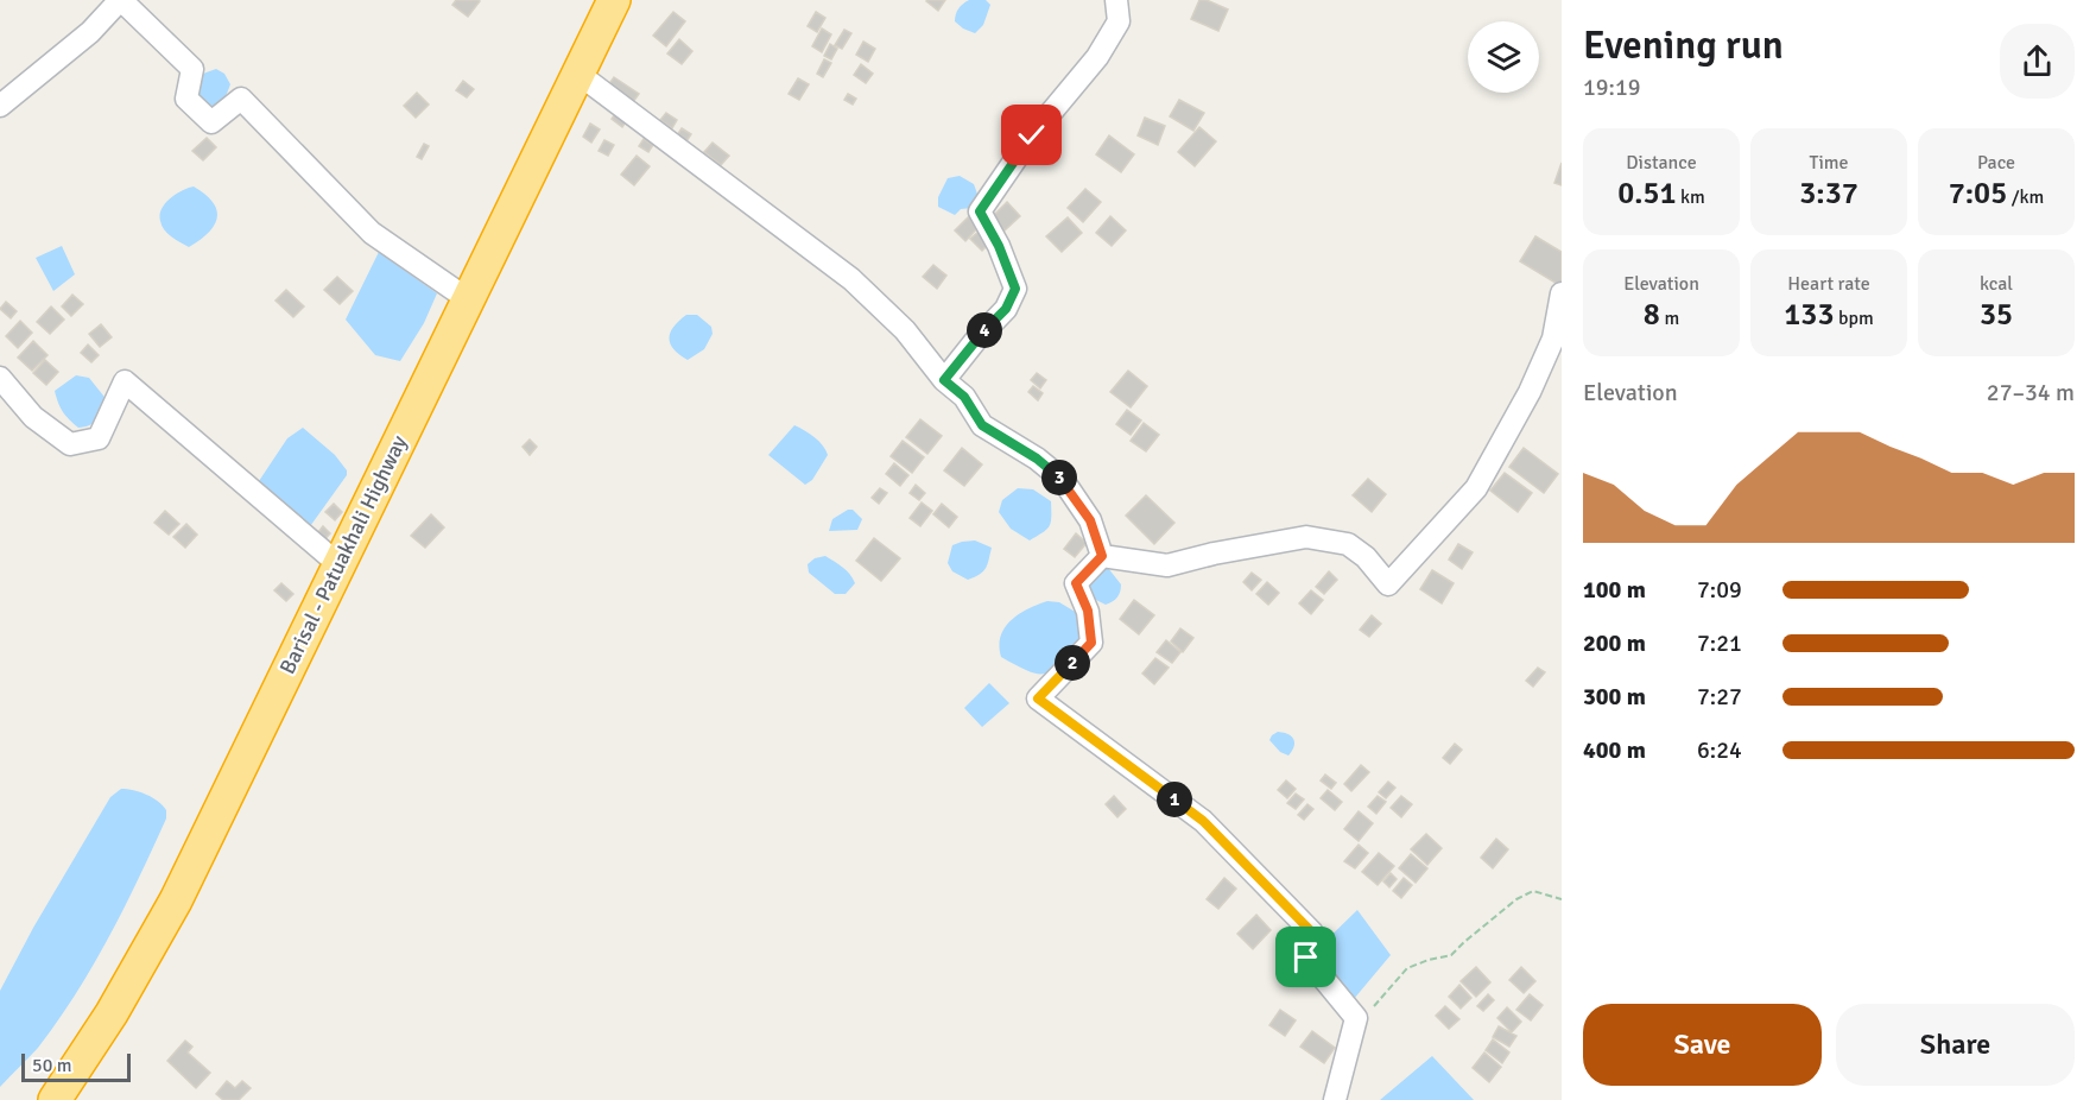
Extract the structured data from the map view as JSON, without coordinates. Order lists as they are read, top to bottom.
{
  "streets": {
    "highway": ["Barisal - Patuakhali Highway"]
  },
  "scale_bar": "50 m",
  "page": {
    "heading": ["Evening run", "19:19"],
    "stats": [
      ["Distance", "0.51 km"],
      ["Time", "3:37"],
      ["Pace", "7:05 /km"],
      ["Elevation", "8 m"],
      ["Heart rate", "133 bpm"],
      ["kcal", "35"]
    ],
    "pins": [
      "4",
      "3",
      "2",
      "1"
    ],
    "chart": ["Elevation", "27–34 m"],
    "list": [
      {
        "name": "100 m",
        "note": "7:09"
      },
      {
        "name": "200 m",
        "note": "7:21"
      },
      {
        "name": "300 m",
        "note": "7:27"
      },
      {
        "name": "400 m",
        "note": "6:24"
      }
    ],
    "buttons": ["Save", "Share"],
    "scale": "50 m"
  }
}
